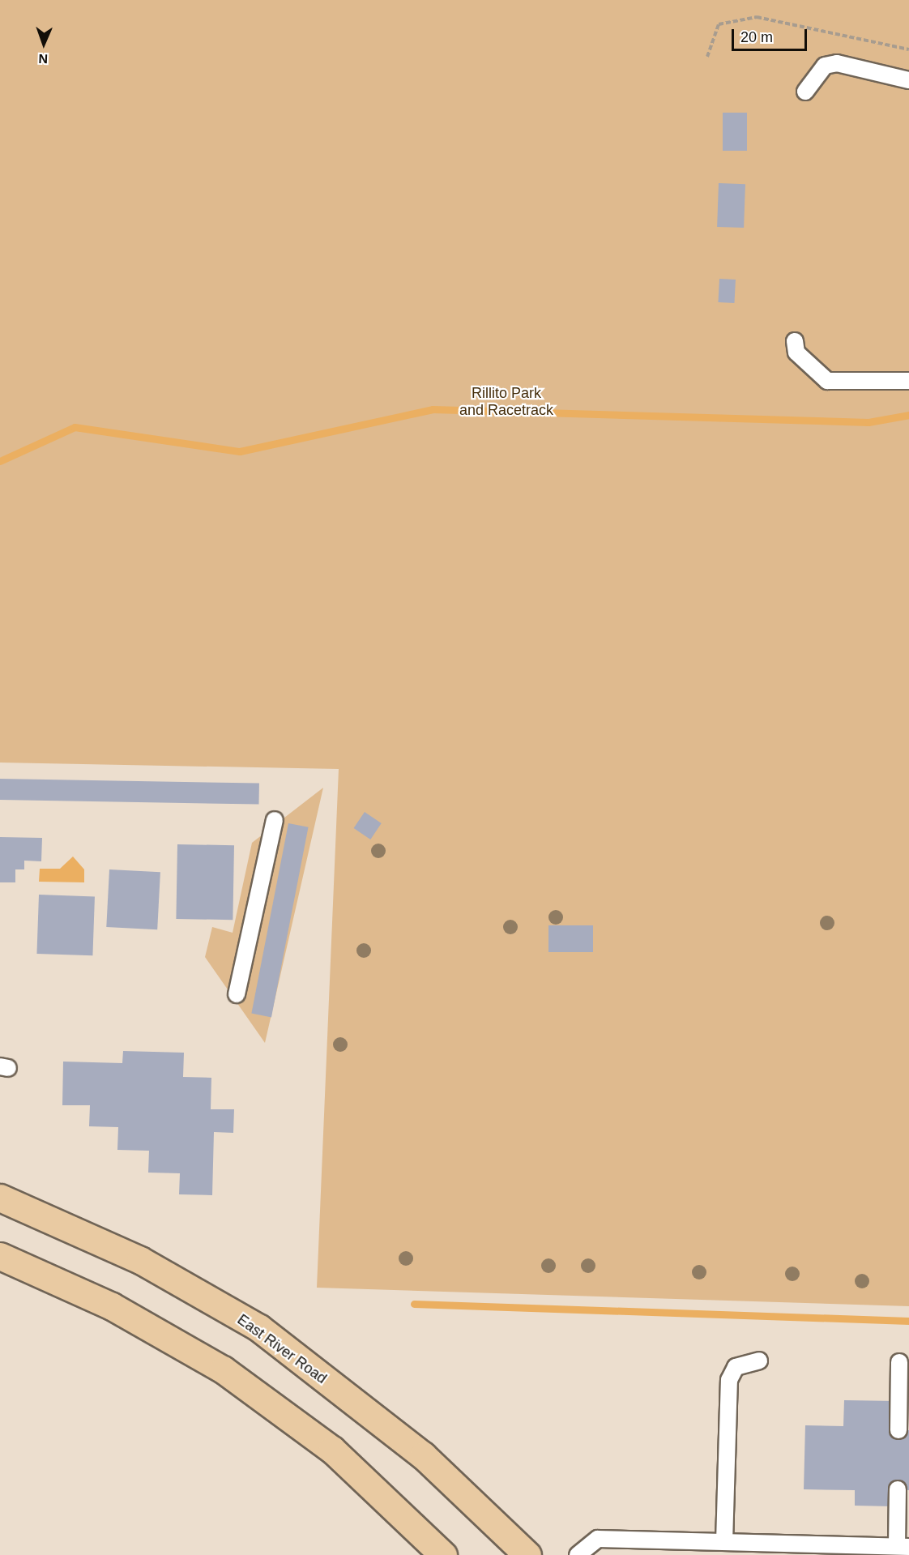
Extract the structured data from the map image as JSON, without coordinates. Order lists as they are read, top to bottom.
{
  "streets": {
    "main road": ["East River Road"]
  },
  "parks": ["Rillito Park and Racetrack"],
  "scale_bar": "20 m",
  "north": "bottom"
}
